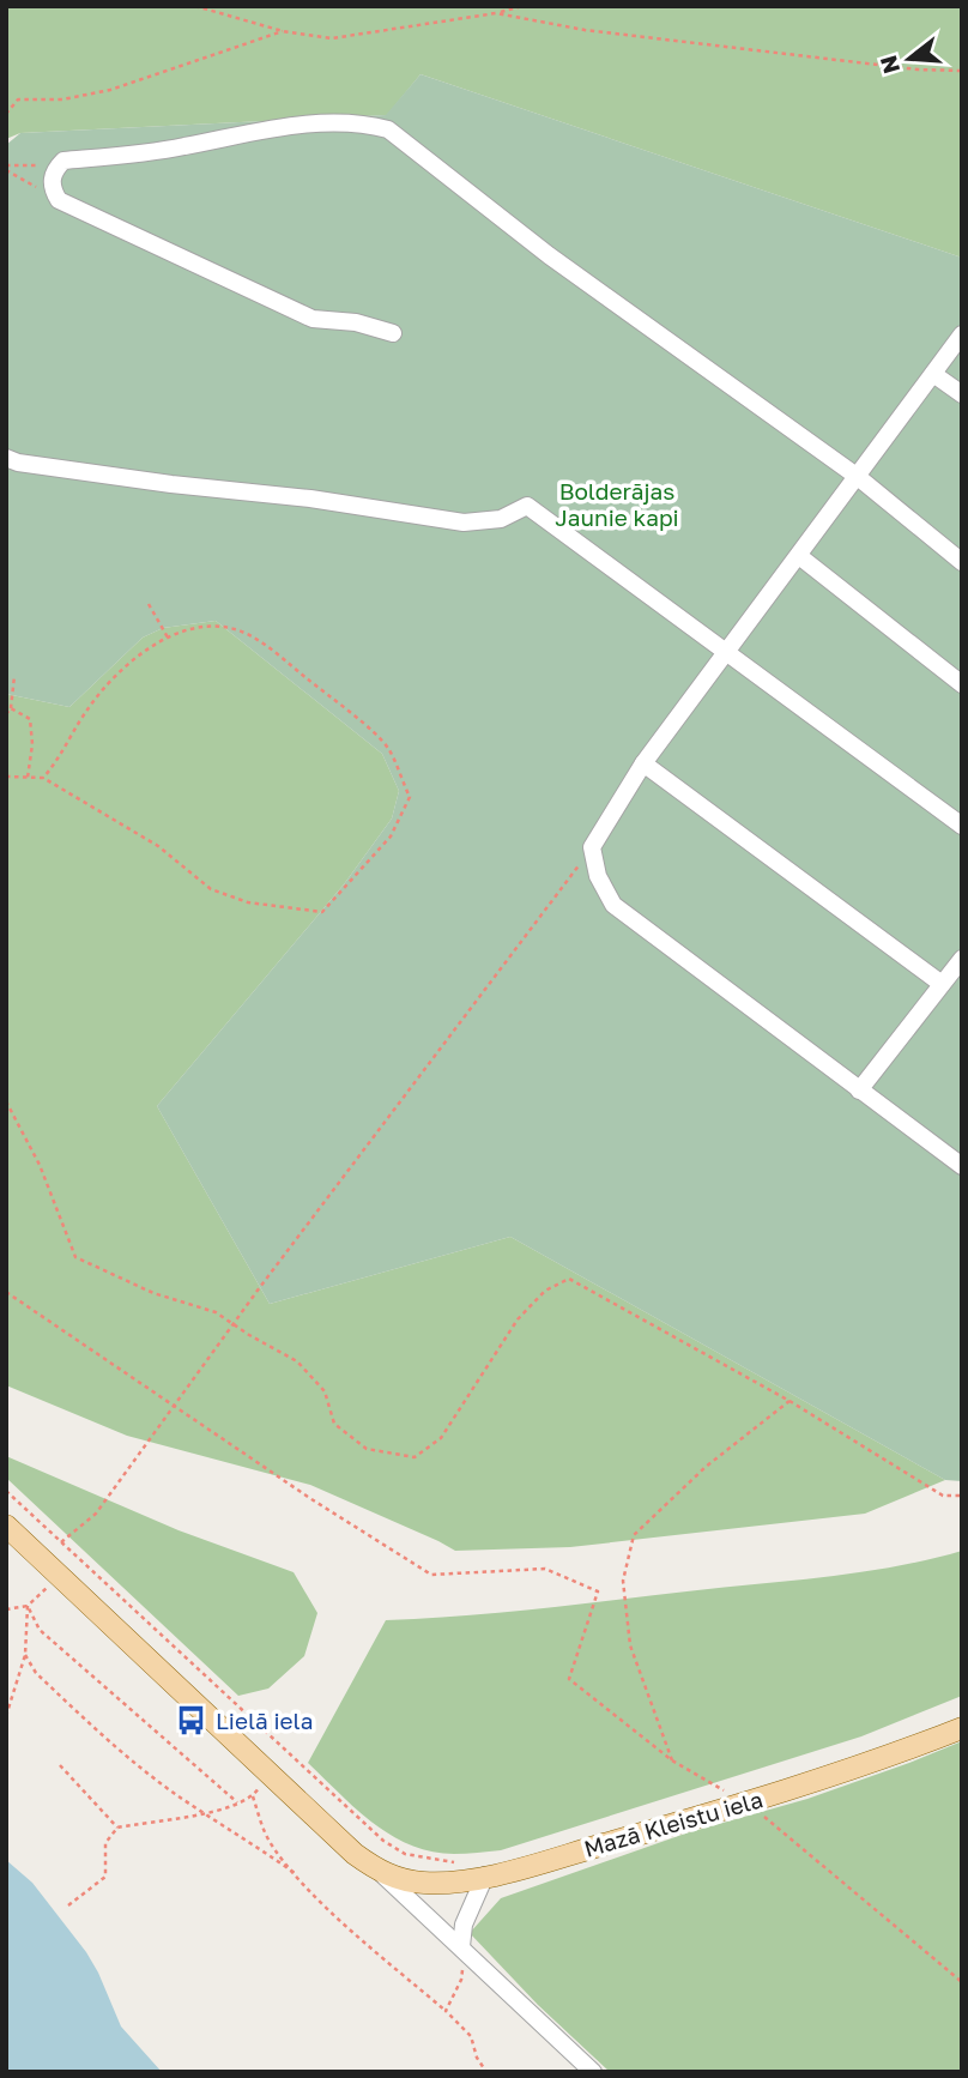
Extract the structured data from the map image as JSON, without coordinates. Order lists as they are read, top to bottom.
{
  "streets": {
    "main road": ["Mazā Kleistu iela"]
  },
  "parks": ["Bolderājas Jaunie kapi"],
  "places": {
    "bus stop": ["Lielā iela"]
  },
  "north": "left"
}
